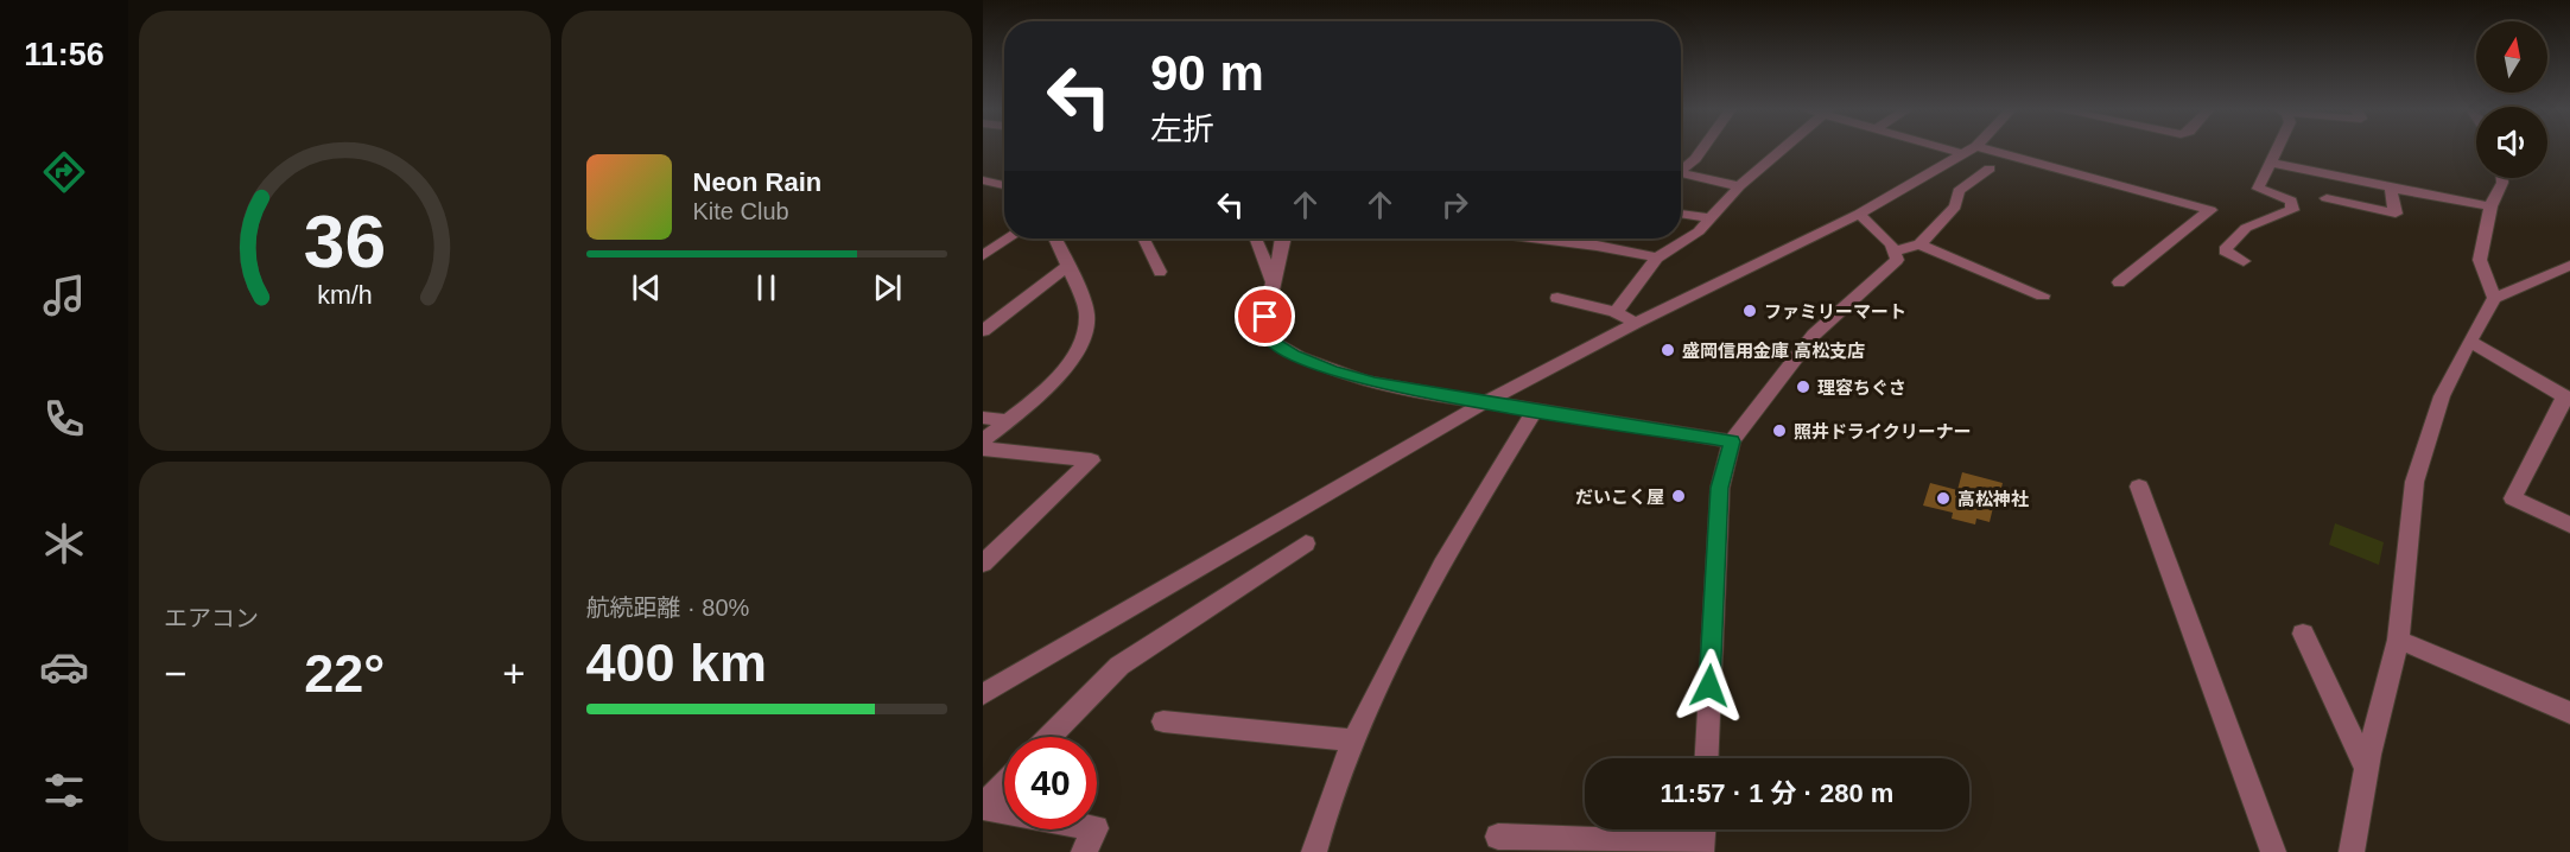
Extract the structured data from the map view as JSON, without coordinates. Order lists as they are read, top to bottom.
{
  "places": [
    "ファミリーマート",
    "盛岡信用金庫 高松支店",
    "理容ちぐさ",
    "照井ドライクリーナー",
    "だいこく屋",
    "高松神社"
  ],
  "north": "top",
  "page": {
    "tabs": "11:56",
    "turn": ["90 m", "左折"],
    "song": ["Neon Rain", "Kite Club"],
    "tile": [
      "エアコン",
      ["航続距離 · 80%", "400 km"]
    ],
    "heat": ["−", "22°", "+"],
    "limit": "40",
    "trip": "11:57 · 1 分 · 280 m",
    "gauge": ["36", "km/h"]
  }
}
